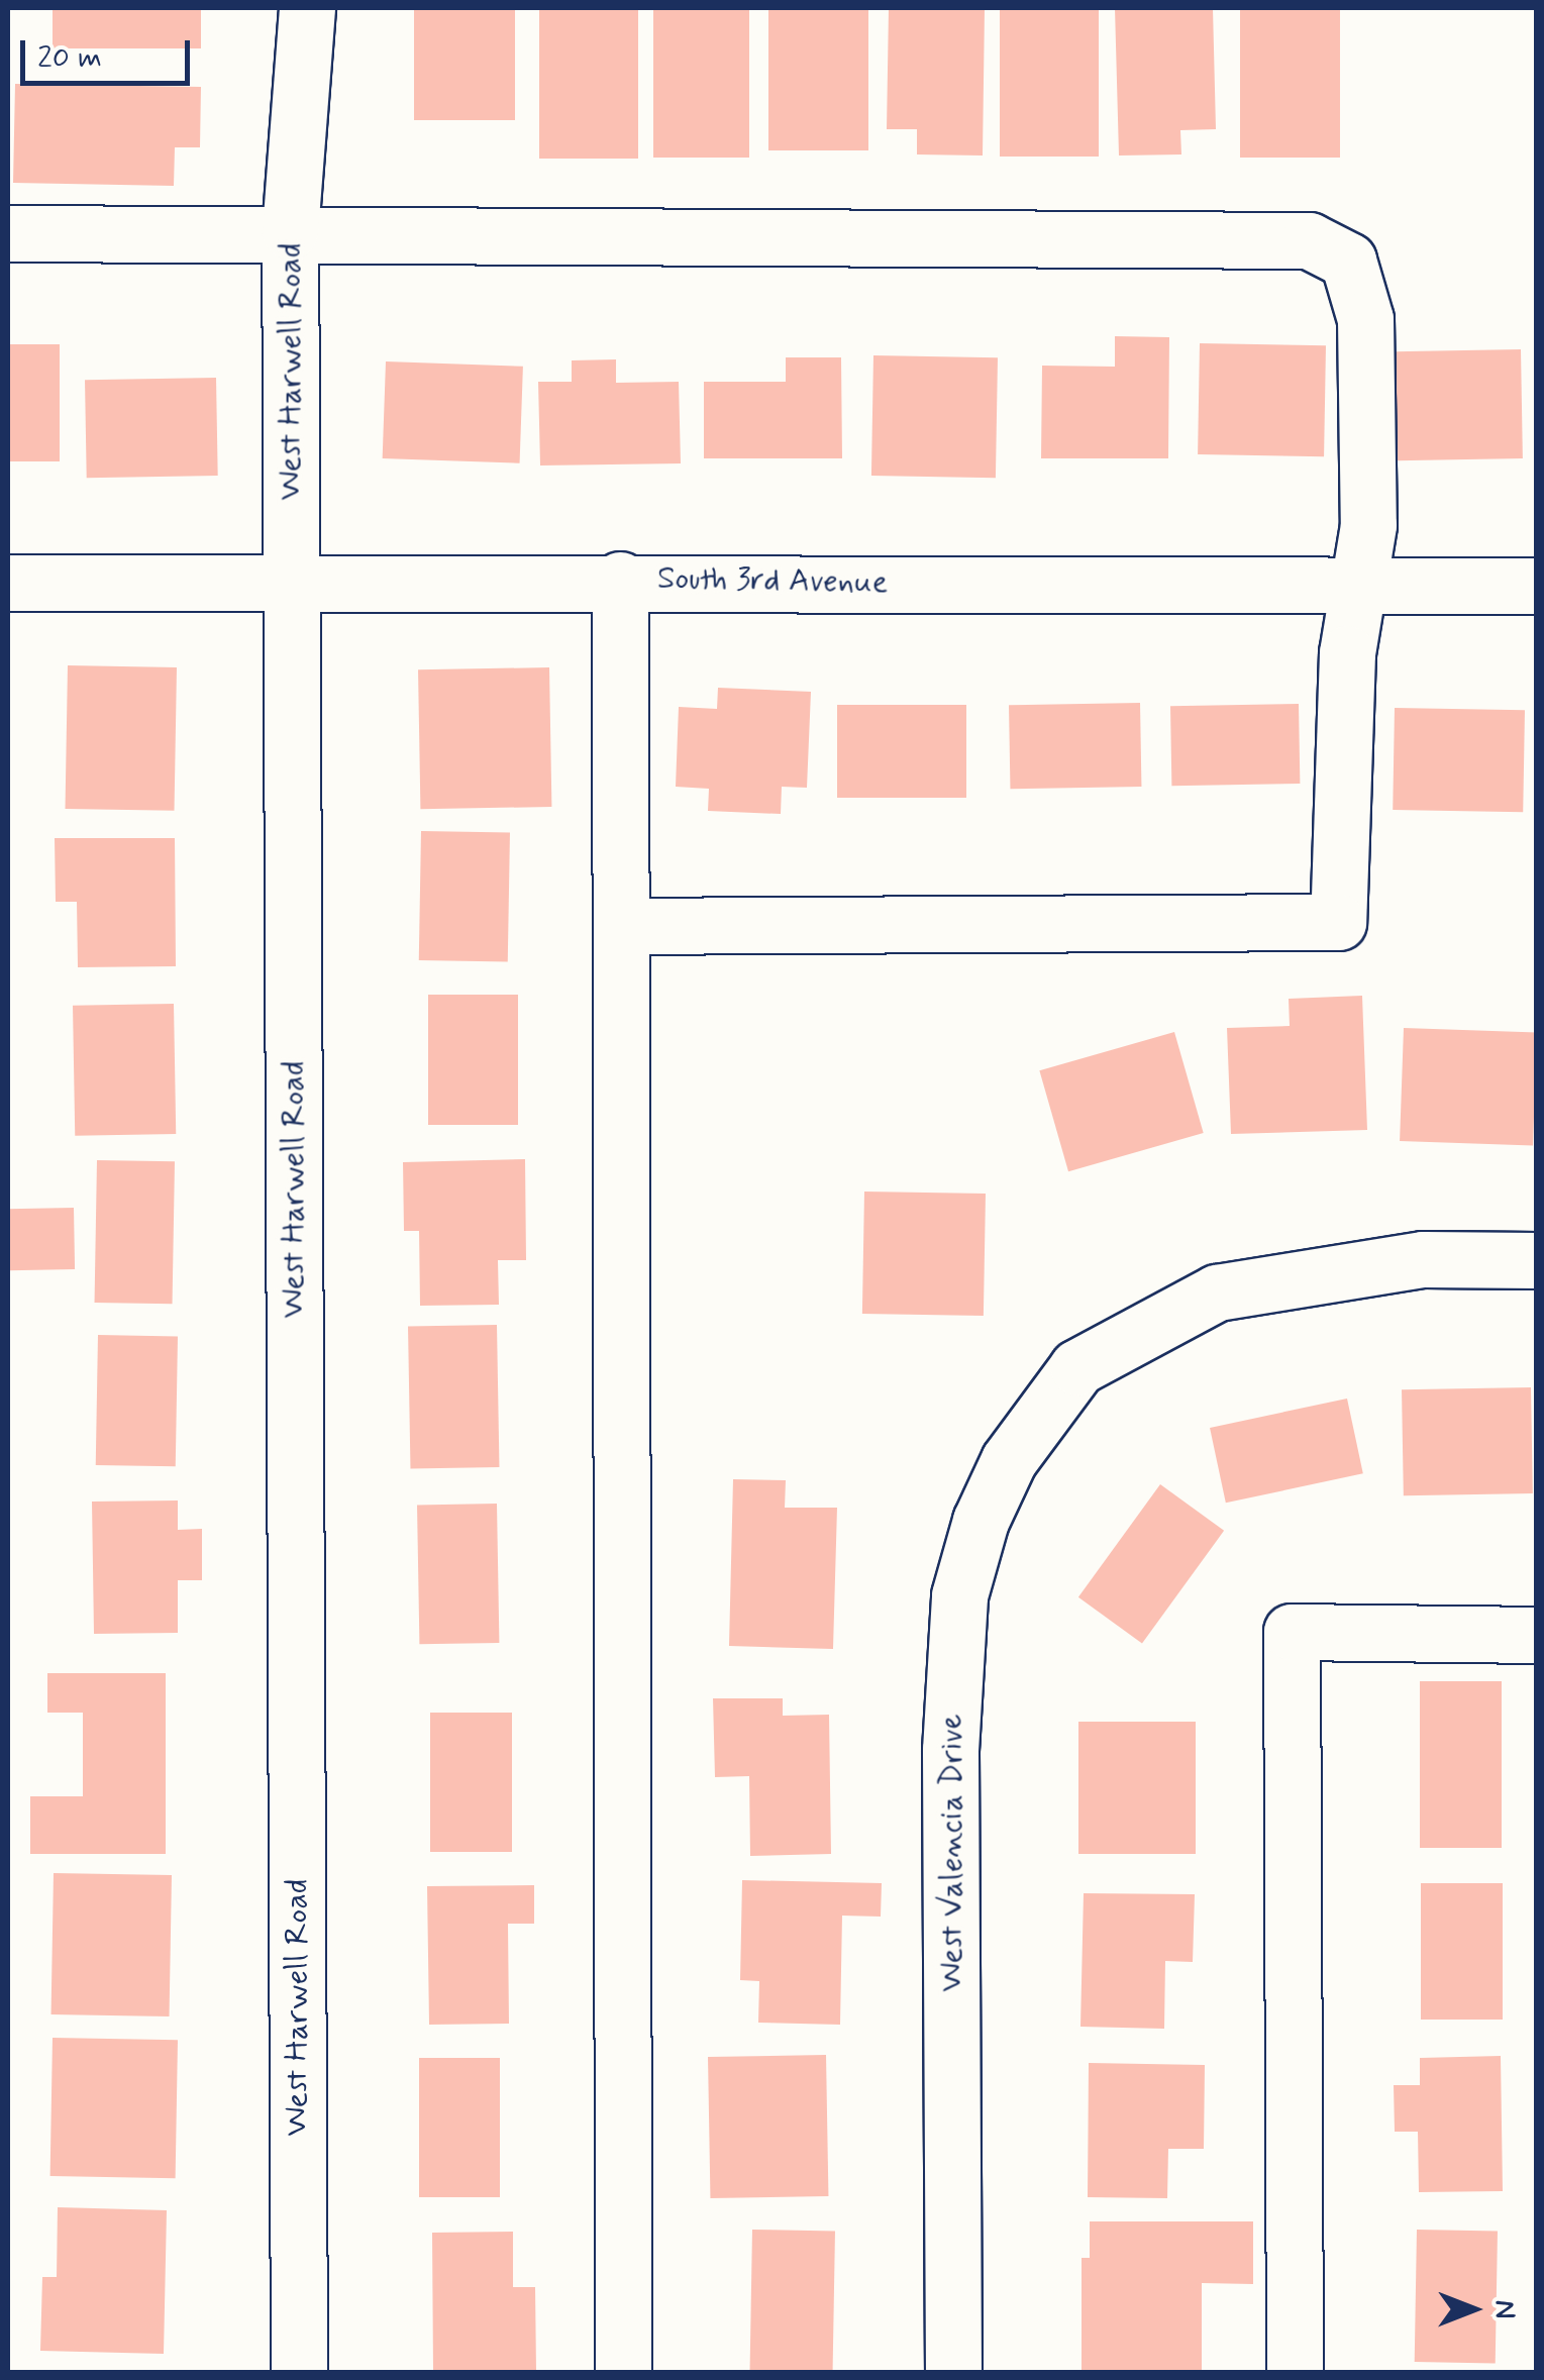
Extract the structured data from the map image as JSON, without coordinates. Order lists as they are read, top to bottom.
{
  "streets": {
    "street": ["West Harwell Road", "South 3rd Avenue", "West Valencia Drive"]
  },
  "crossings": [
    ["West Harwell Road", "South 3rd Avenue"]
  ],
  "scale_bar": "20 m",
  "north": "right"
}
